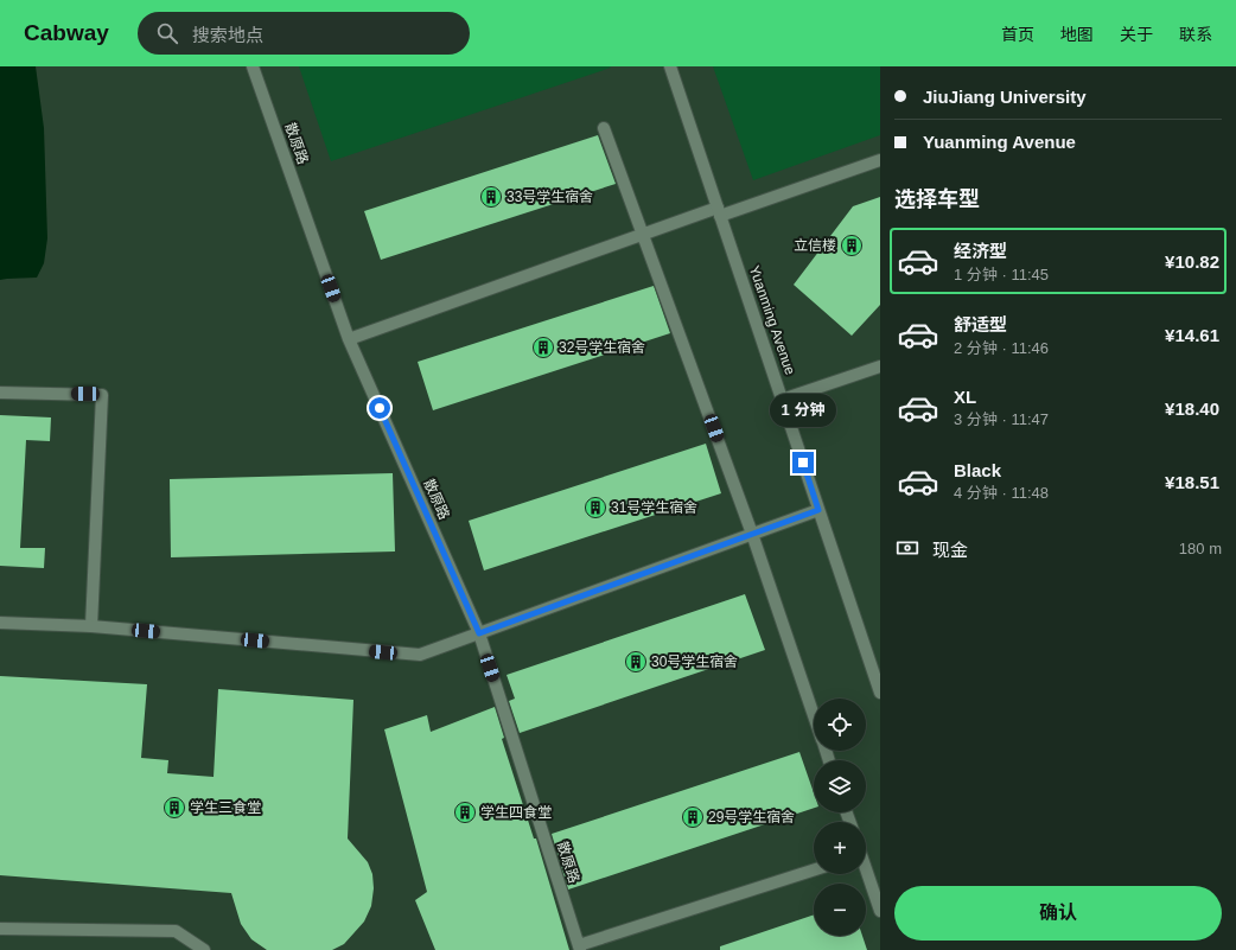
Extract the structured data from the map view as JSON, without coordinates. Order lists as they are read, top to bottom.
{
  "streets": {
    "street": ["散原路", "Yuanming Avenue"]
  },
  "places": {
    "building": [
      "33号学生宿舍",
      "立信楼",
      "32号学生宿舍",
      "31号学生宿舍",
      "30号学生宿舍",
      "学生三食堂",
      "学生四食堂",
      "29号学生宿舍"
    ]
  },
  "page": {
    "header": "Cabway",
    "search": "搜索地点",
    "nav": [
      "首页",
      "地图",
      "关于",
      "联系"
    ],
    "banner": ["JiuJiang University", "Yuanming Avenue"],
    "heading": "选择车型",
    "list": [
      {
        "name": "经济型",
        "note": "1 分钟 · 11:45",
        "value": "¥10.82"
      },
      {
        "name": "舒适型",
        "note": "2 分钟 · 11:46",
        "value": "¥14.61"
      },
      {
        "name": "XL",
        "note": "3 分钟 · 11:47",
        "value": "¥18.40"
      },
      {
        "name": "Black",
        "note": "4 分钟 · 11:48",
        "value": "¥18.51"
      }
    ],
    "bubble": "1 分钟",
    "pay": ["现金", "180 m"],
    "map_buttons": ["+", "−"],
    "buttons": "确认"
  }
}
